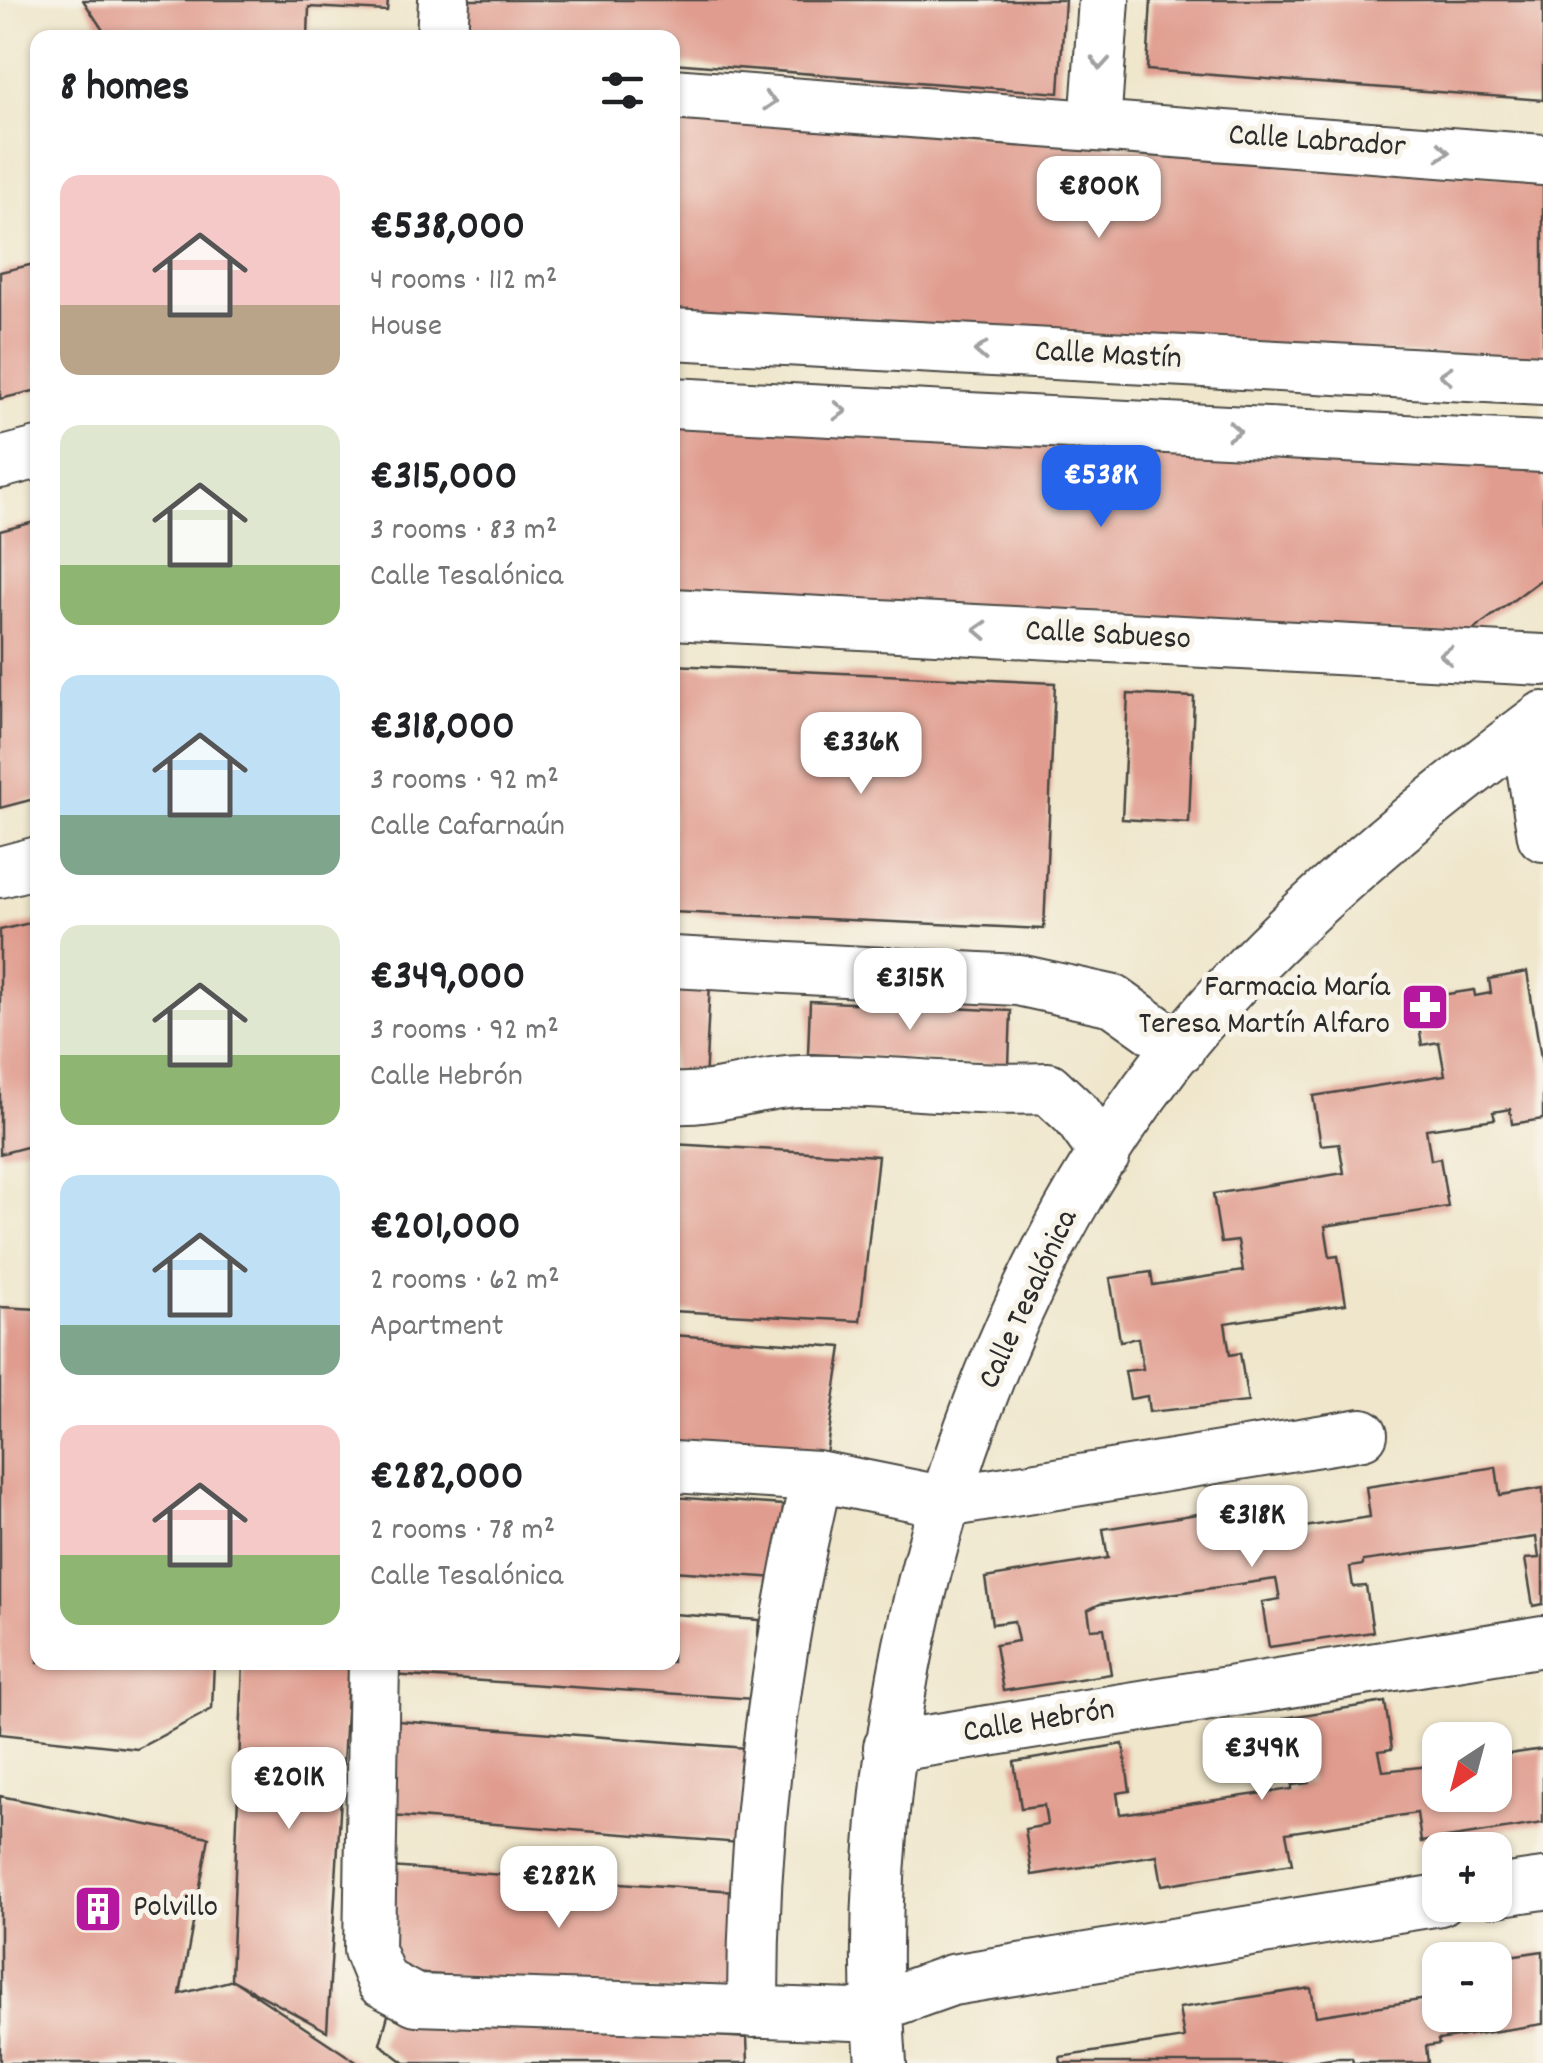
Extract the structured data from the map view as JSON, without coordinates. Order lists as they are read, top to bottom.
{
  "streets": {
    "street": [
      "Calle Labrador",
      "Calle Mastín",
      "Calle Sabueso",
      "Calle Tesalónica",
      "Calle Hebrón"
    ]
  },
  "crossings": [
    ["Calle Tesalónica", "Calle Hebrón"]
  ],
  "one_way": ["Calle Labrador"],
  "places": {
    "pharmacy": ["Farmacia María Teresa Martín Alfaro"],
    "building": ["Polvillo"]
  },
  "north": "bottom left",
  "page": {
    "heading": "8 homes",
    "list": [
      {
        "name": "€538,000",
        "note": "4 rooms · 112 m² · House"
      },
      {
        "name": "€315,000",
        "note": "3 rooms · 83 m² · Calle Tesalónica"
      },
      {
        "name": "€318,000",
        "note": "3 rooms · 92 m² · Calle Cafarnaún"
      },
      {
        "name": "€349,000",
        "note": "3 rooms · 92 m² · Calle Hebrón"
      },
      {
        "name": "€201,000",
        "note": "2 rooms · 62 m² · Apartment"
      },
      {
        "name": "€282,000",
        "note": "2 rooms · 78 m² · Calle Tesalónica"
      }
    ],
    "price": [
      "€800K",
      "€538K",
      "€336K",
      "€315K",
      "€318K",
      "€349K",
      "€201K",
      "€282K"
    ],
    "map_buttons": ["+", "−"]
  }
}
